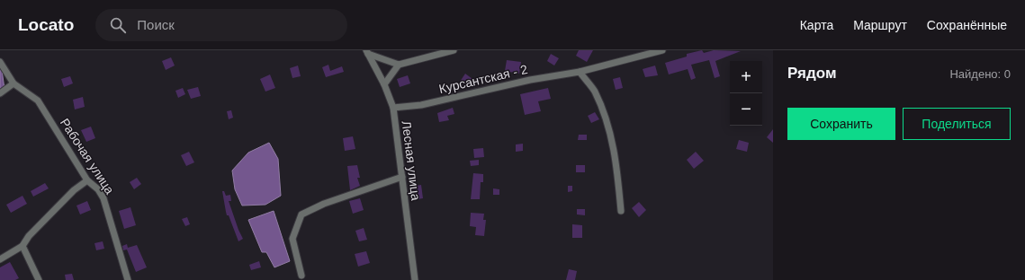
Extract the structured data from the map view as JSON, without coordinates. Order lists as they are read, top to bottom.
{
  "streets": {
    "street": ["Курсантская - 2", "Рабочая улица", "Лесная улица"]
  },
  "crossings": [
    ["Курсантская - 2", "Лесная улица"]
  ],
  "page": {
    "header": "Locato",
    "search": "Поиск",
    "nav": ["Карта", "Маршрут", "Сохранённые"],
    "heading": ["Рядом", "Найдено: 0"],
    "map_buttons": ["+", "−"],
    "buttons": ["Сохранить", "Поделиться"]
  }
}
